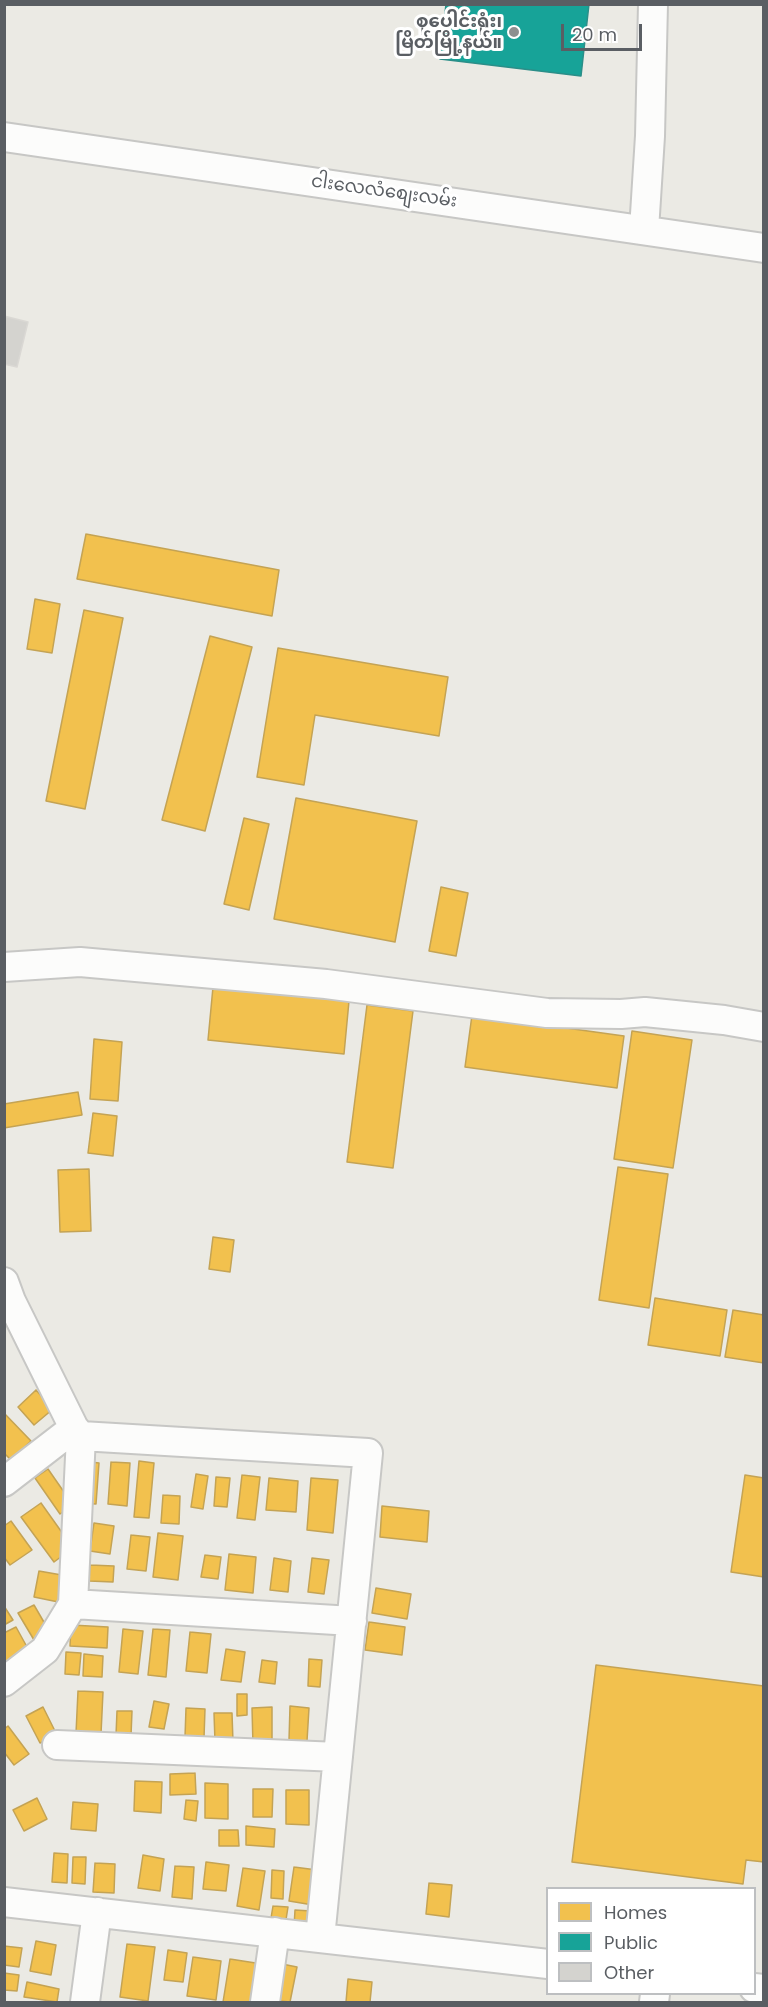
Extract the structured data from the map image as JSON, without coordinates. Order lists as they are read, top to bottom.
{
  "streets": {
    "street": ["ငါးလေလံစျေးလမ်း"]
  },
  "places": ["စုပေါင်းရုံး၊ မြိတ်မြို့နယ်။"],
  "legend": ["Homes", "Public", "Other"],
  "scale_bar": "20 m"
}
